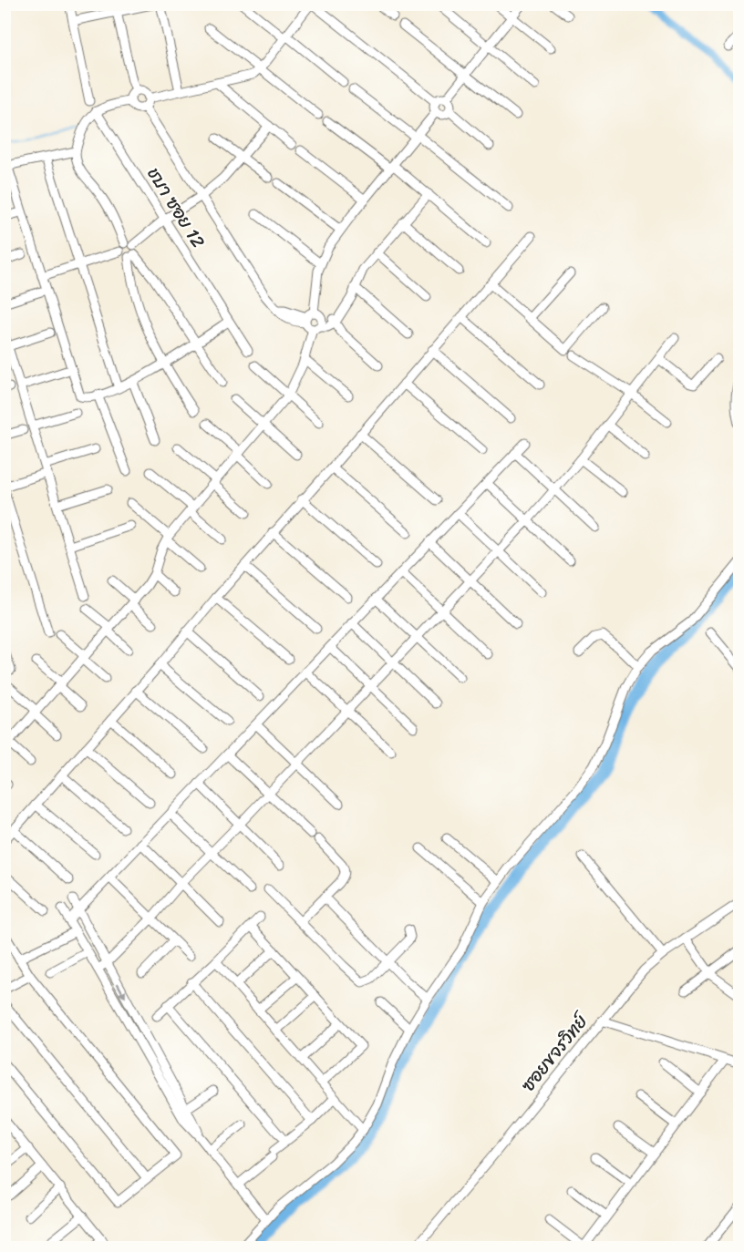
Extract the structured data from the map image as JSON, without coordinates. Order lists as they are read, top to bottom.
{
  "streets": {
    "street": ["ชบา ซอย 12", "ซอยขจรวิทย์"]
  }
}
